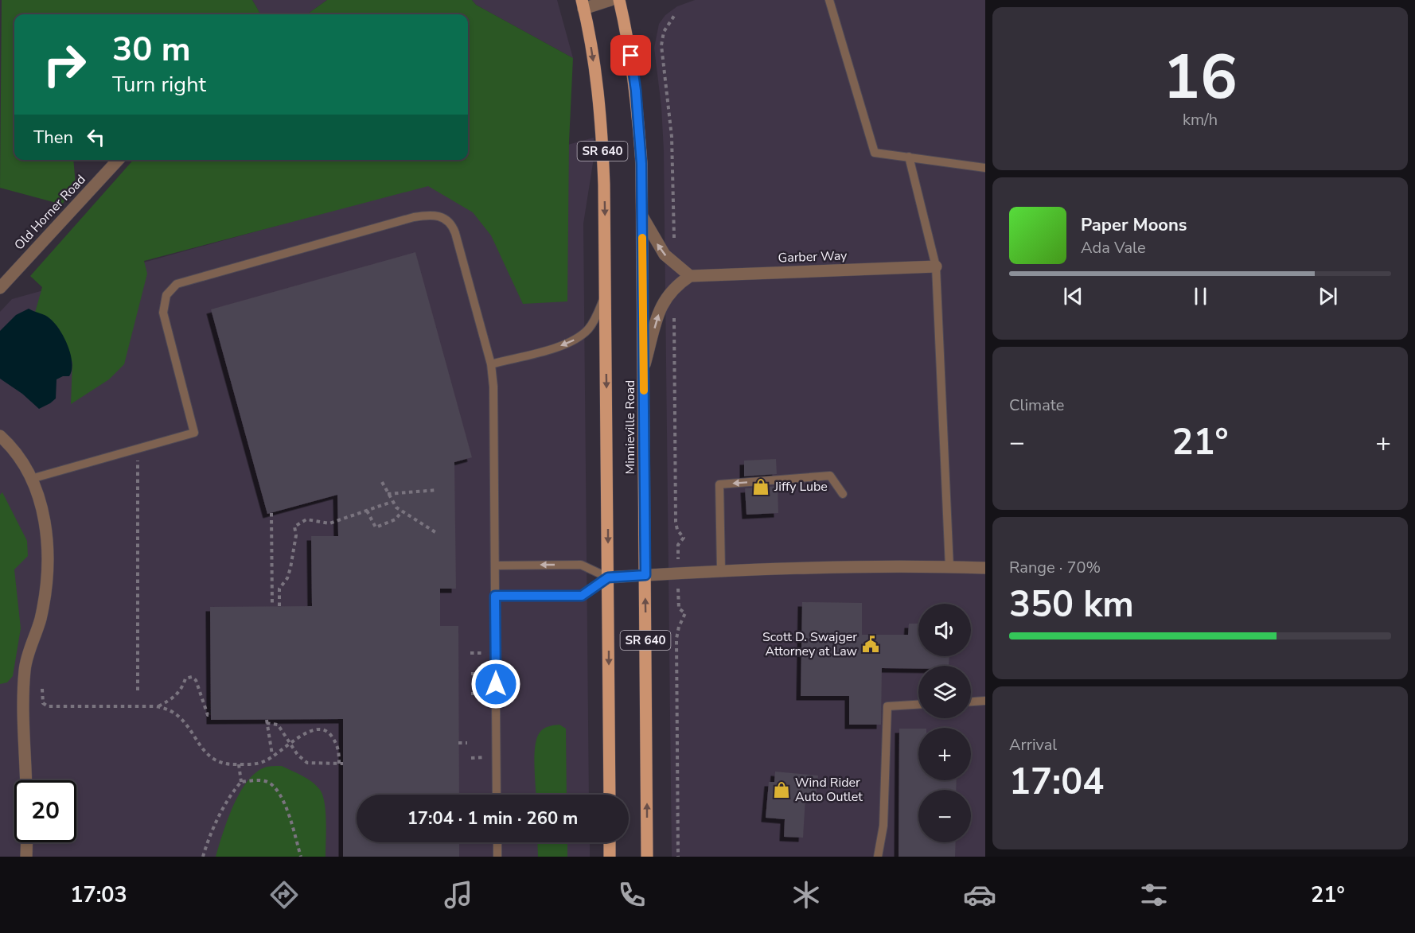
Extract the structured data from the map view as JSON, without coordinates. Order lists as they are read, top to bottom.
{
  "streets": {
    "main road": ["SR 640", "Minnieville Road"],
    "street": ["Old Horner Road", "Garber Way"]
  },
  "places": {
    "shop": ["Jiffy Lube", "Wind Rider Auto Outlet"],
    "public building": ["Scott D. Swajger Attorney at Law"]
  },
  "page": {
    "tile": [
      ["16", "km/h"],
      "Climate",
      ["Range · 70%", "350 km"],
      ["Arrival", "17:04"]
    ],
    "turn": ["30 m", "Turn right"],
    "then": "Then",
    "song": ["Paper Moons", "Ada Vale"],
    "heat": ["−", "21°", "+"],
    "map_buttons": ["+", "−"],
    "limit": "20",
    "trip": "17:04 · 1 min · 260 m",
    "tabs": ["17:03", "21°"]
  }
}
